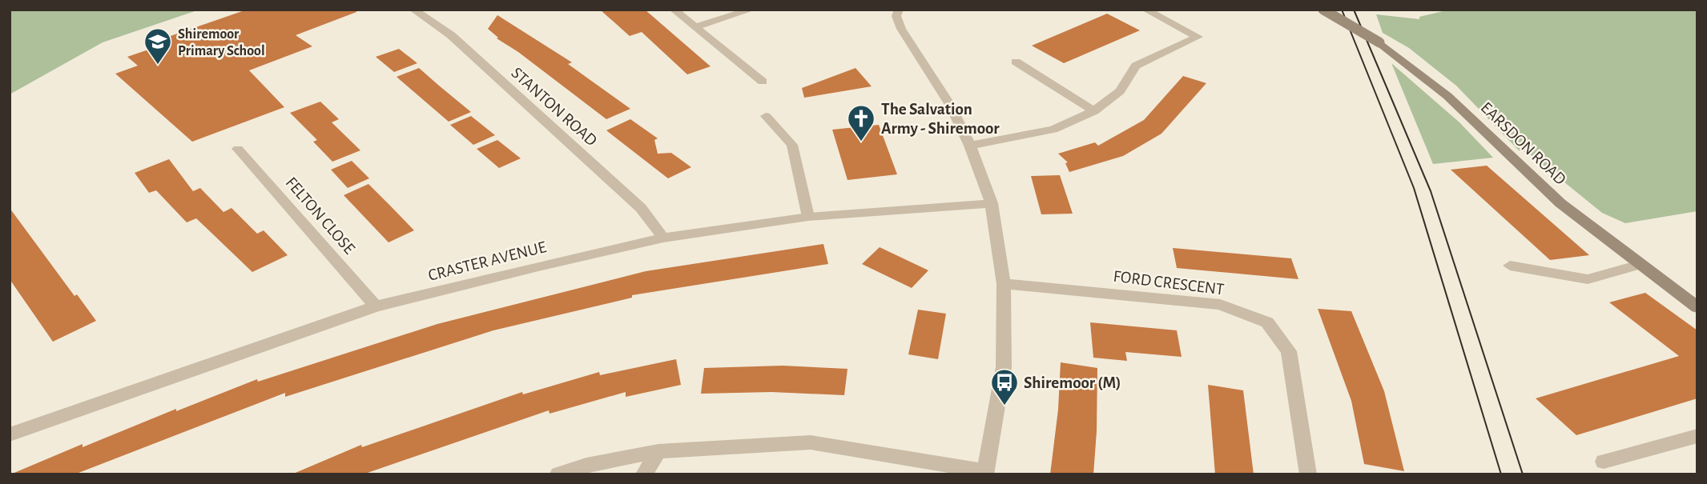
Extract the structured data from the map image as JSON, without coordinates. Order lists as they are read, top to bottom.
{
  "streets": {
    "street": [
      "STANTON ROAD",
      "EARSDON ROAD",
      "FELTON CLOSE",
      "CRASTER AVENUE",
      "FORD CRESCENT"
    ]
  },
  "crossings": [
    ["STANTON ROAD", "CRASTER AVENUE"],
    ["FELTON CLOSE", "CRASTER AVENUE"]
  ],
  "places": {
    "school or university": ["Shiremoor Primary School"],
    "church": ["The Salvation Army - Shiremoor"],
    "bus stop": ["Shiremoor (M)"]
  }
}
